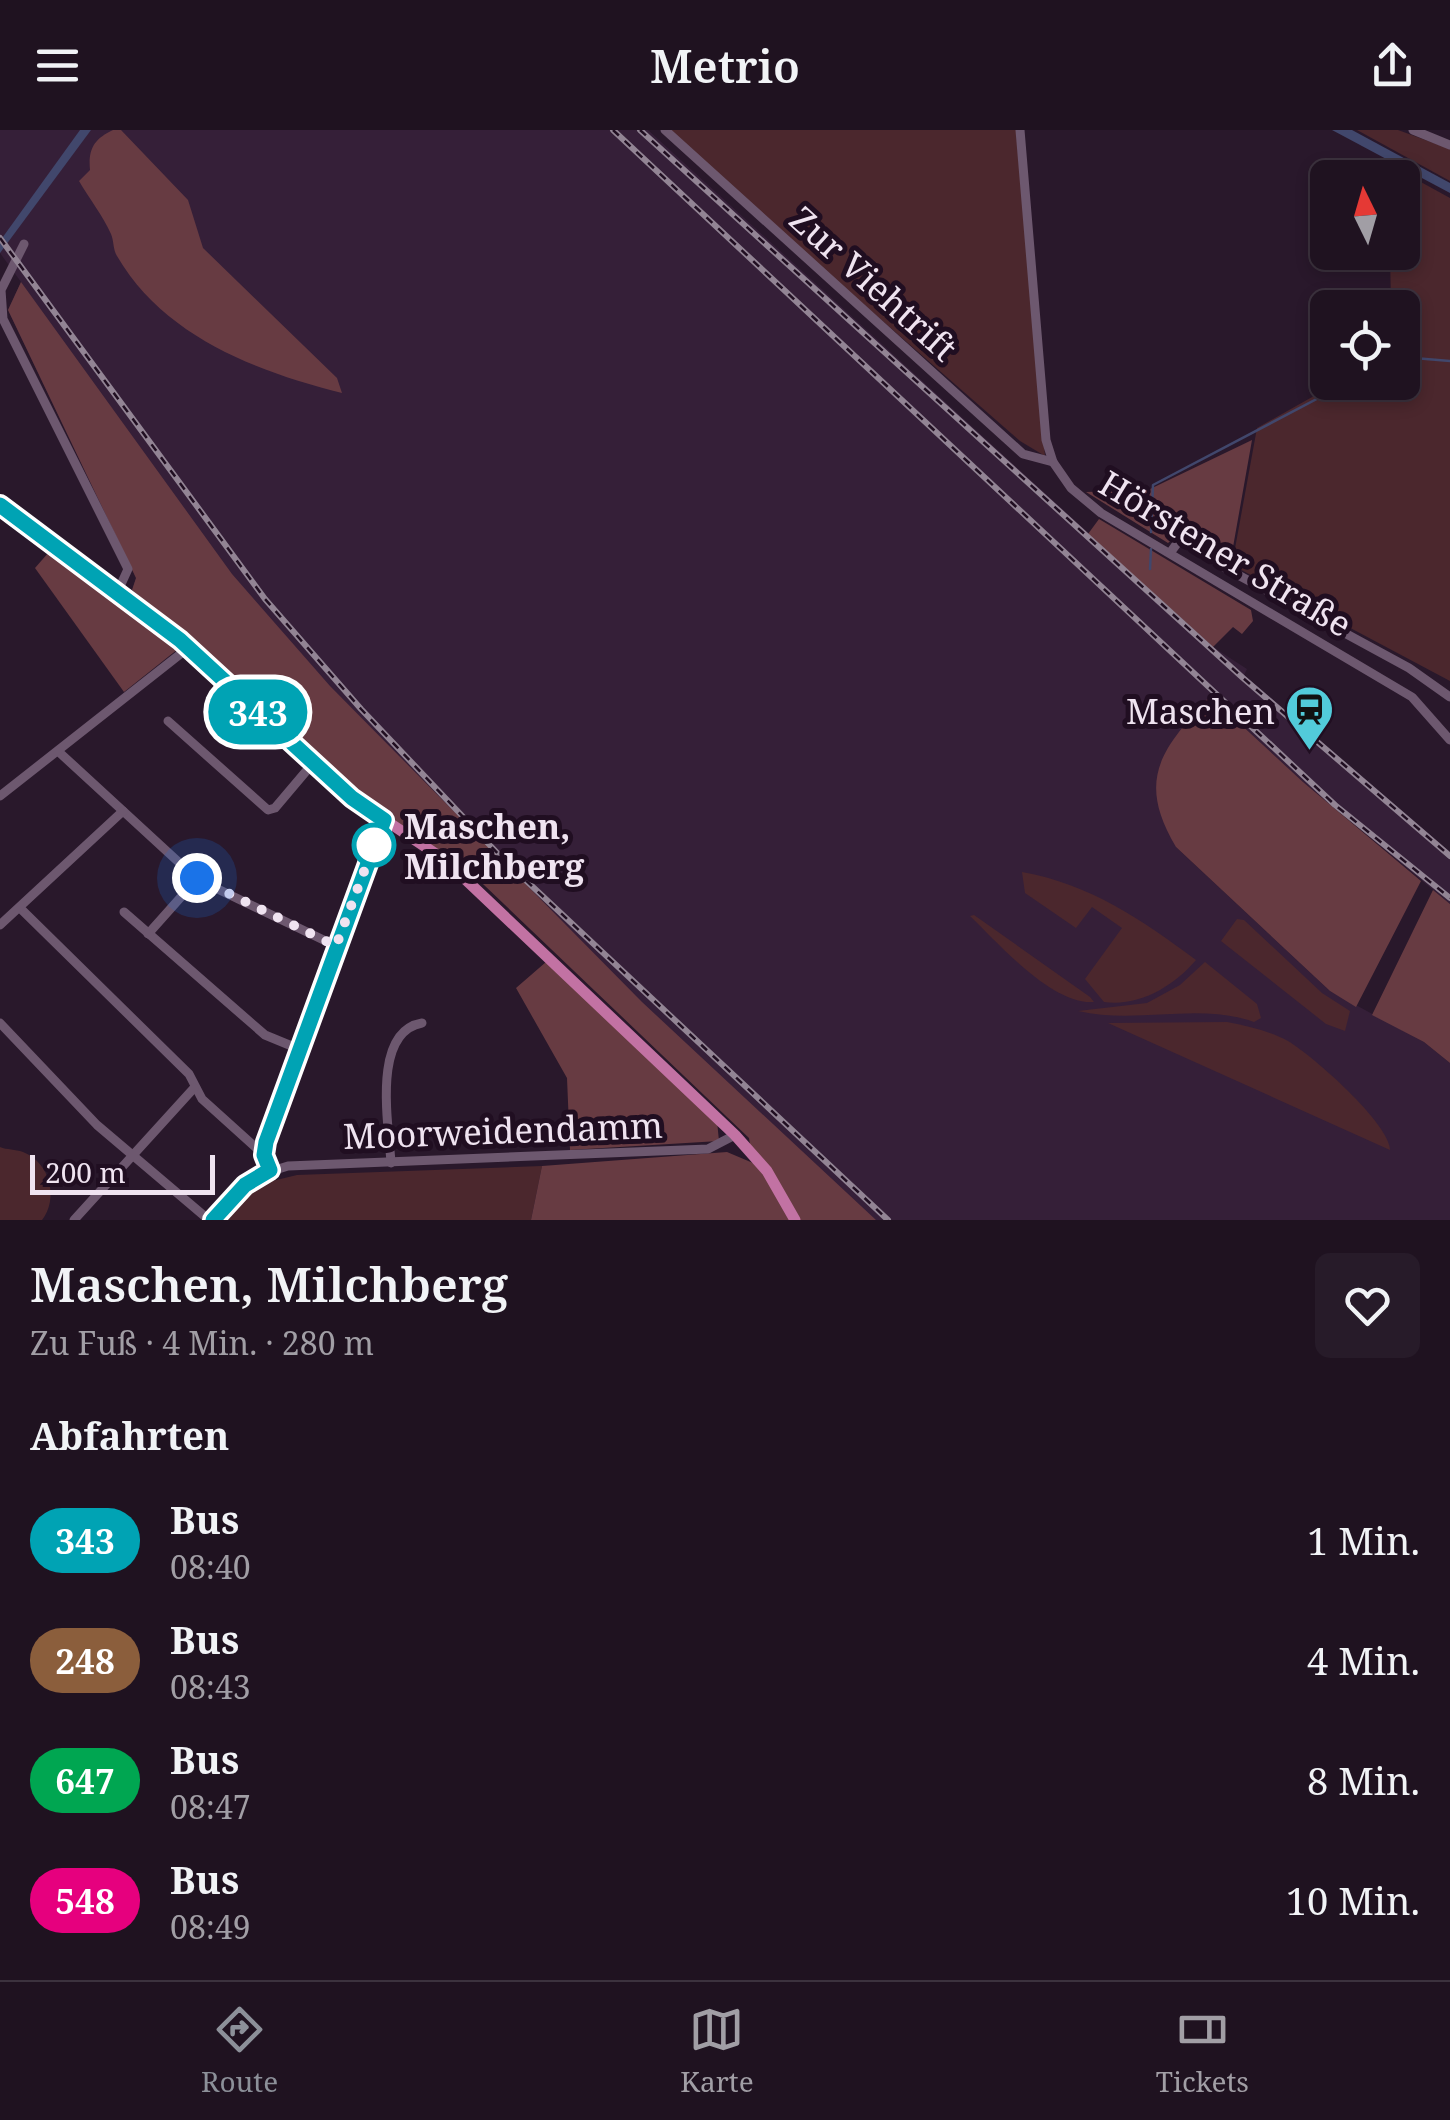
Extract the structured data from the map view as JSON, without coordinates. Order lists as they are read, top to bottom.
{
  "streets": {
    "street": ["Zur Viehtrift", "Hörstener Straße", "Moorweidendamm"]
  },
  "crossings": [
    ["Zur Viehtrift", "Hörstener Straße"]
  ],
  "places": {
    "station": ["Maschen"],
    "other": ["Maschen, Milchberg"]
  },
  "lines": ["bus line 343"],
  "scale_bar": "200 m",
  "north": "top",
  "page": {
    "header": "Metrio",
    "on_map": "343",
    "scale": "200 m",
    "heading": [
      ["Maschen, Milchberg", "Zu Fuß · 4 Min. · 280 m"],
      "Abfahrten"
    ],
    "list": [
      {
        "mark": "343",
        "name": "Bus",
        "note": "08:40",
        "value": "1 Min."
      },
      {
        "mark": "248",
        "name": "Bus",
        "note": "08:43",
        "value": "4 Min."
      },
      {
        "mark": "647",
        "name": "Bus",
        "note": "08:47",
        "value": "8 Min."
      },
      {
        "mark": "548",
        "name": "Bus",
        "note": "08:49",
        "value": "10 Min."
      }
    ],
    "tabs": ["Route", "Karte", "Tickets"]
  }
}
